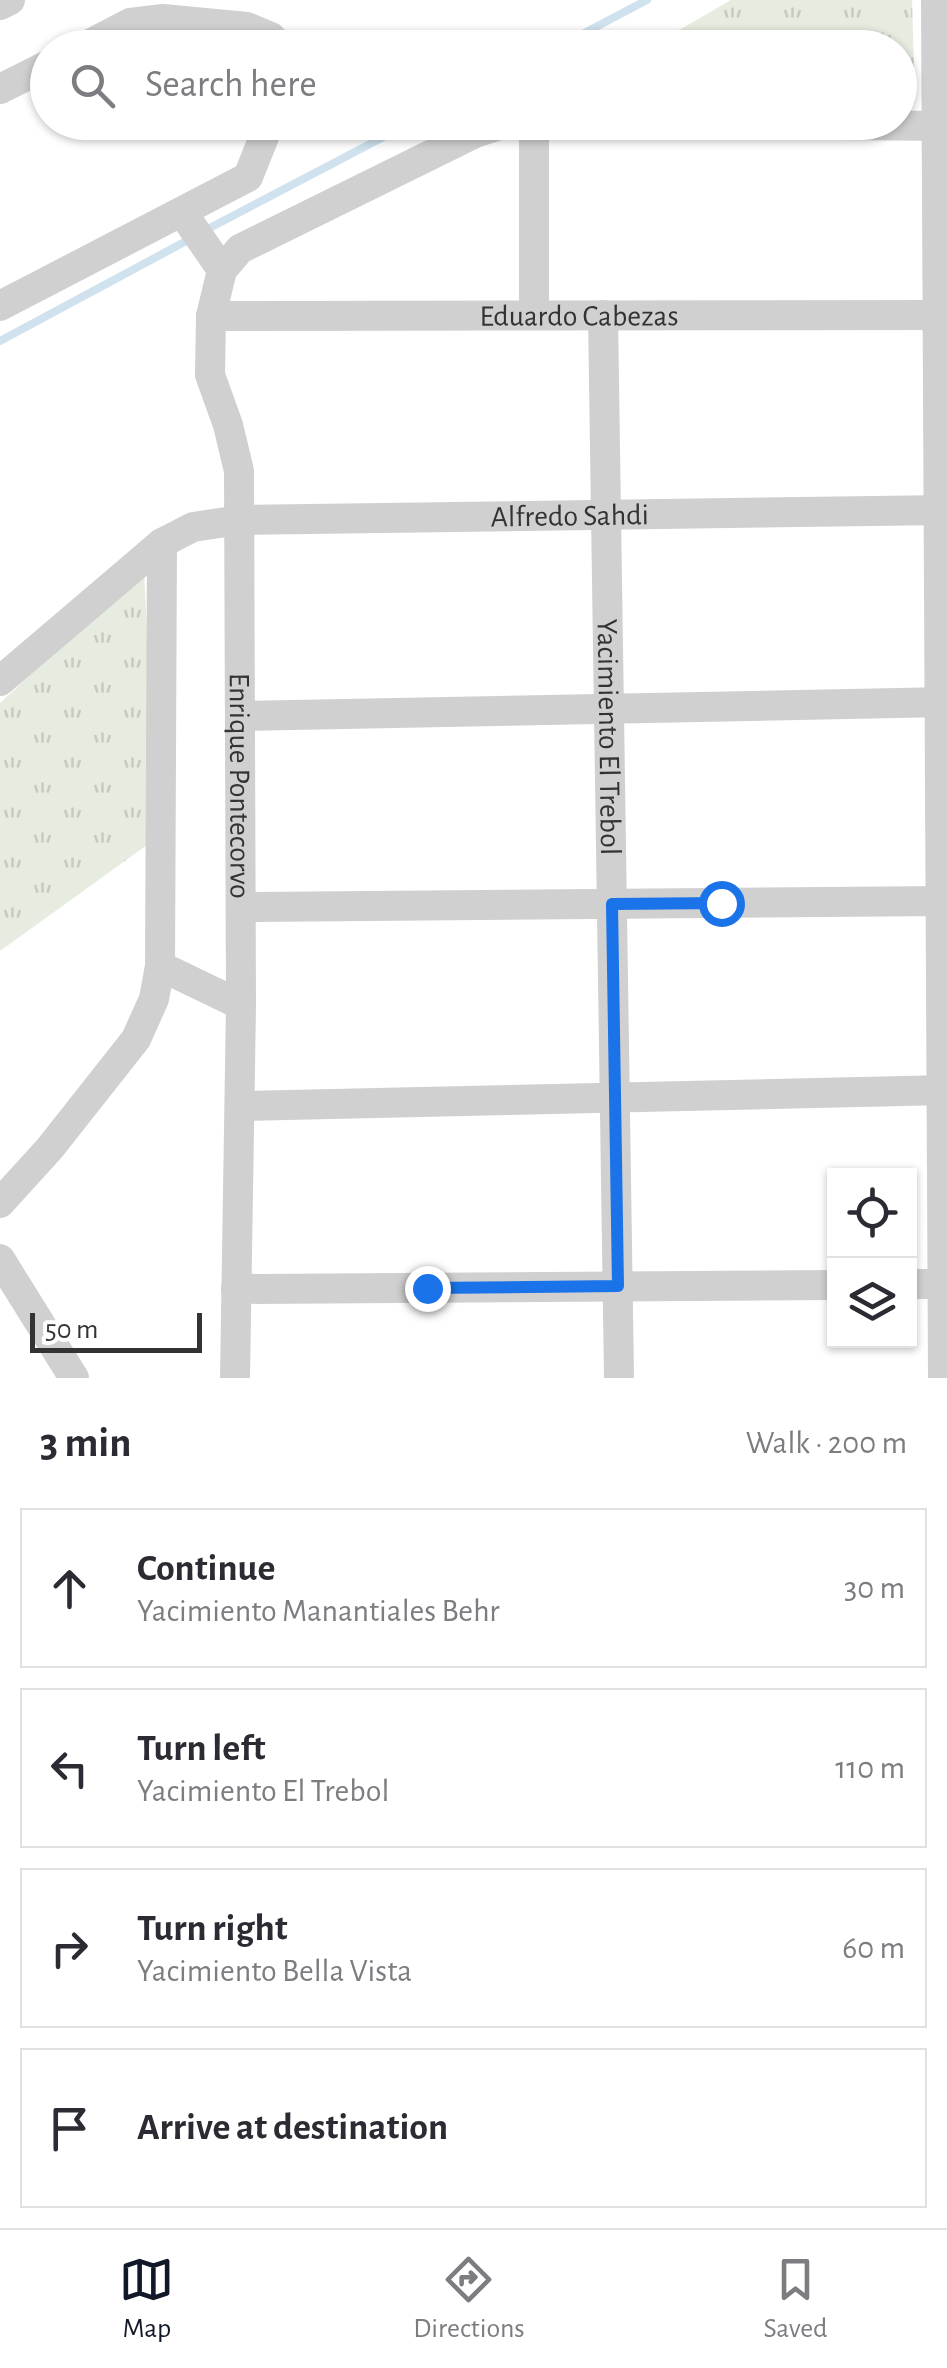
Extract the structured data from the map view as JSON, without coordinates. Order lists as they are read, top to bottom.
{
  "streets": {
    "street": [
      "Eduardo Cabezas",
      "Alfredo Sahdi",
      "Yacimiento El Trebol",
      "Enrique Pontecorvo"
    ]
  },
  "crossings": [
    ["Eduardo Cabezas", "Yacimiento El Trebol"],
    ["Eduardo Cabezas", "Enrique Pontecorvo"],
    ["Alfredo Sahdi", "Yacimiento El Trebol"],
    ["Alfredo Sahdi", "Enrique Pontecorvo"]
  ],
  "scale_bar": "50 m",
  "page": {
    "search": "Search here",
    "scale": "50 m",
    "heading": ["3 min", "Walk · 200 m"],
    "list": [
      ["Continue", "Yacimiento Manantiales Behr", "30 m"],
      ["Turn left", "Yacimiento El Trebol", "110 m"],
      ["Turn right", "Yacimiento Bella Vista", "60 m"],
      "Arrive at destination"
    ],
    "nav": ["Map", "Directions", "Saved"]
  }
}
